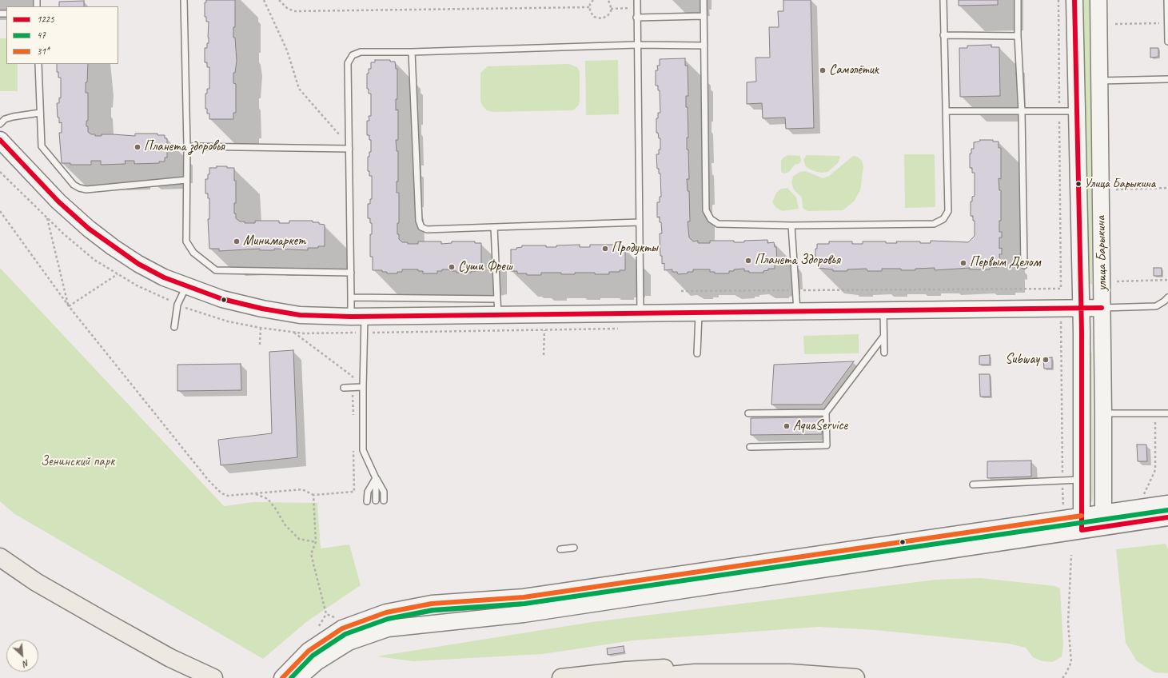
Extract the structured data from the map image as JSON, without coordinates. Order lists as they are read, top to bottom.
{
  "streets": {
    "street": ["улица Барыкина"]
  },
  "parks": ["Зенинский парк"],
  "places": [
    "Самолётик",
    "Планета здоровья",
    "Улица Барыкина",
    "Минимаркет",
    "Продукты",
    "Планета Здоровья",
    "Первым Делом",
    "Суши Фреш",
    "Subway",
    "AquaService"
  ],
  "lines": ["transit line 1225", "transit line 47", "transit line 31*"],
  "legend": ["1225", "47", "31*"],
  "north": "bottom right"
}
